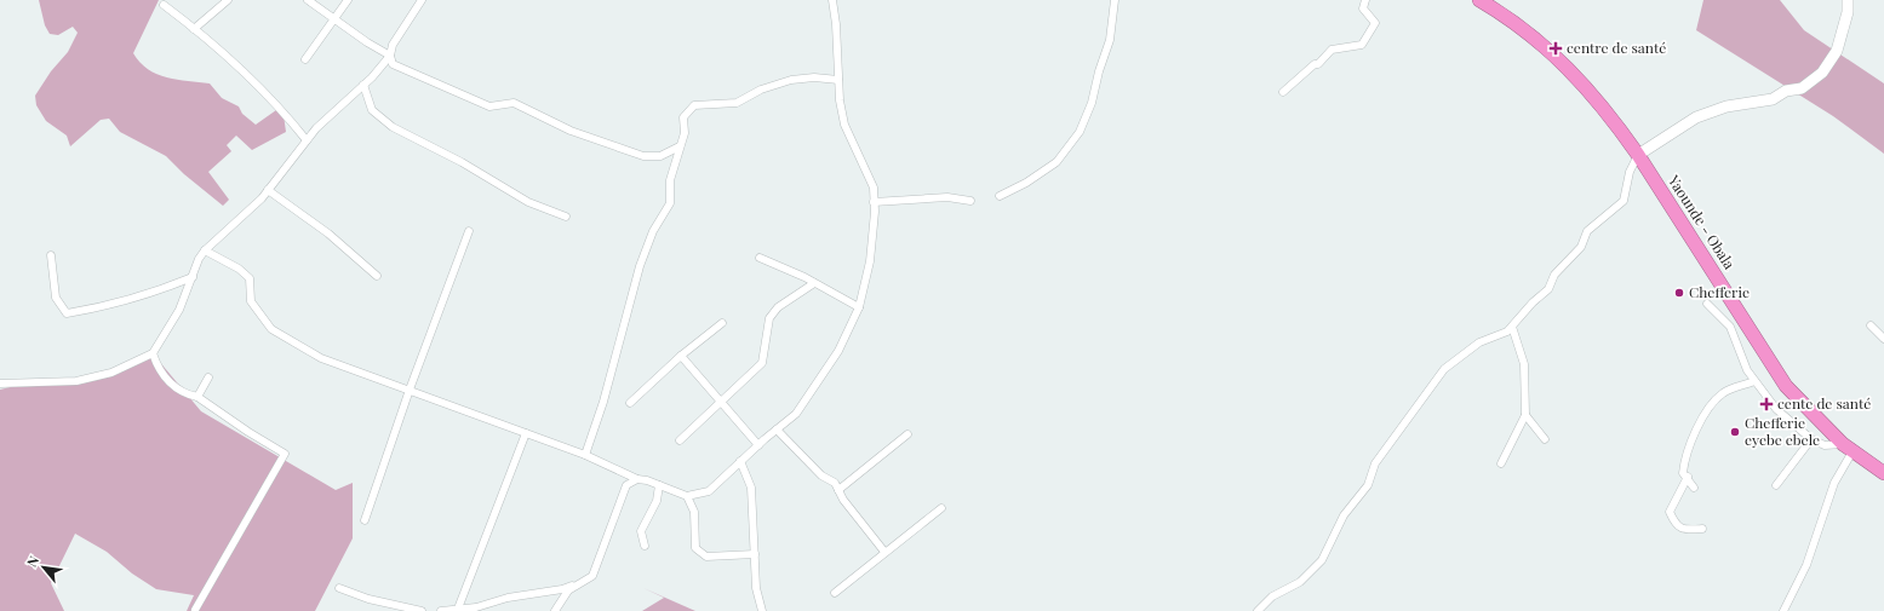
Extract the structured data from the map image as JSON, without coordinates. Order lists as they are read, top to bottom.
{
  "streets": {
    "highway": ["Yaounde - Obala"]
  },
  "places": {
    "health": ["centre de santé", "cente de santé"],
    "other": ["Chefferie", "Chefferie eyebe ebele"]
  },
  "north": "top left"
}
